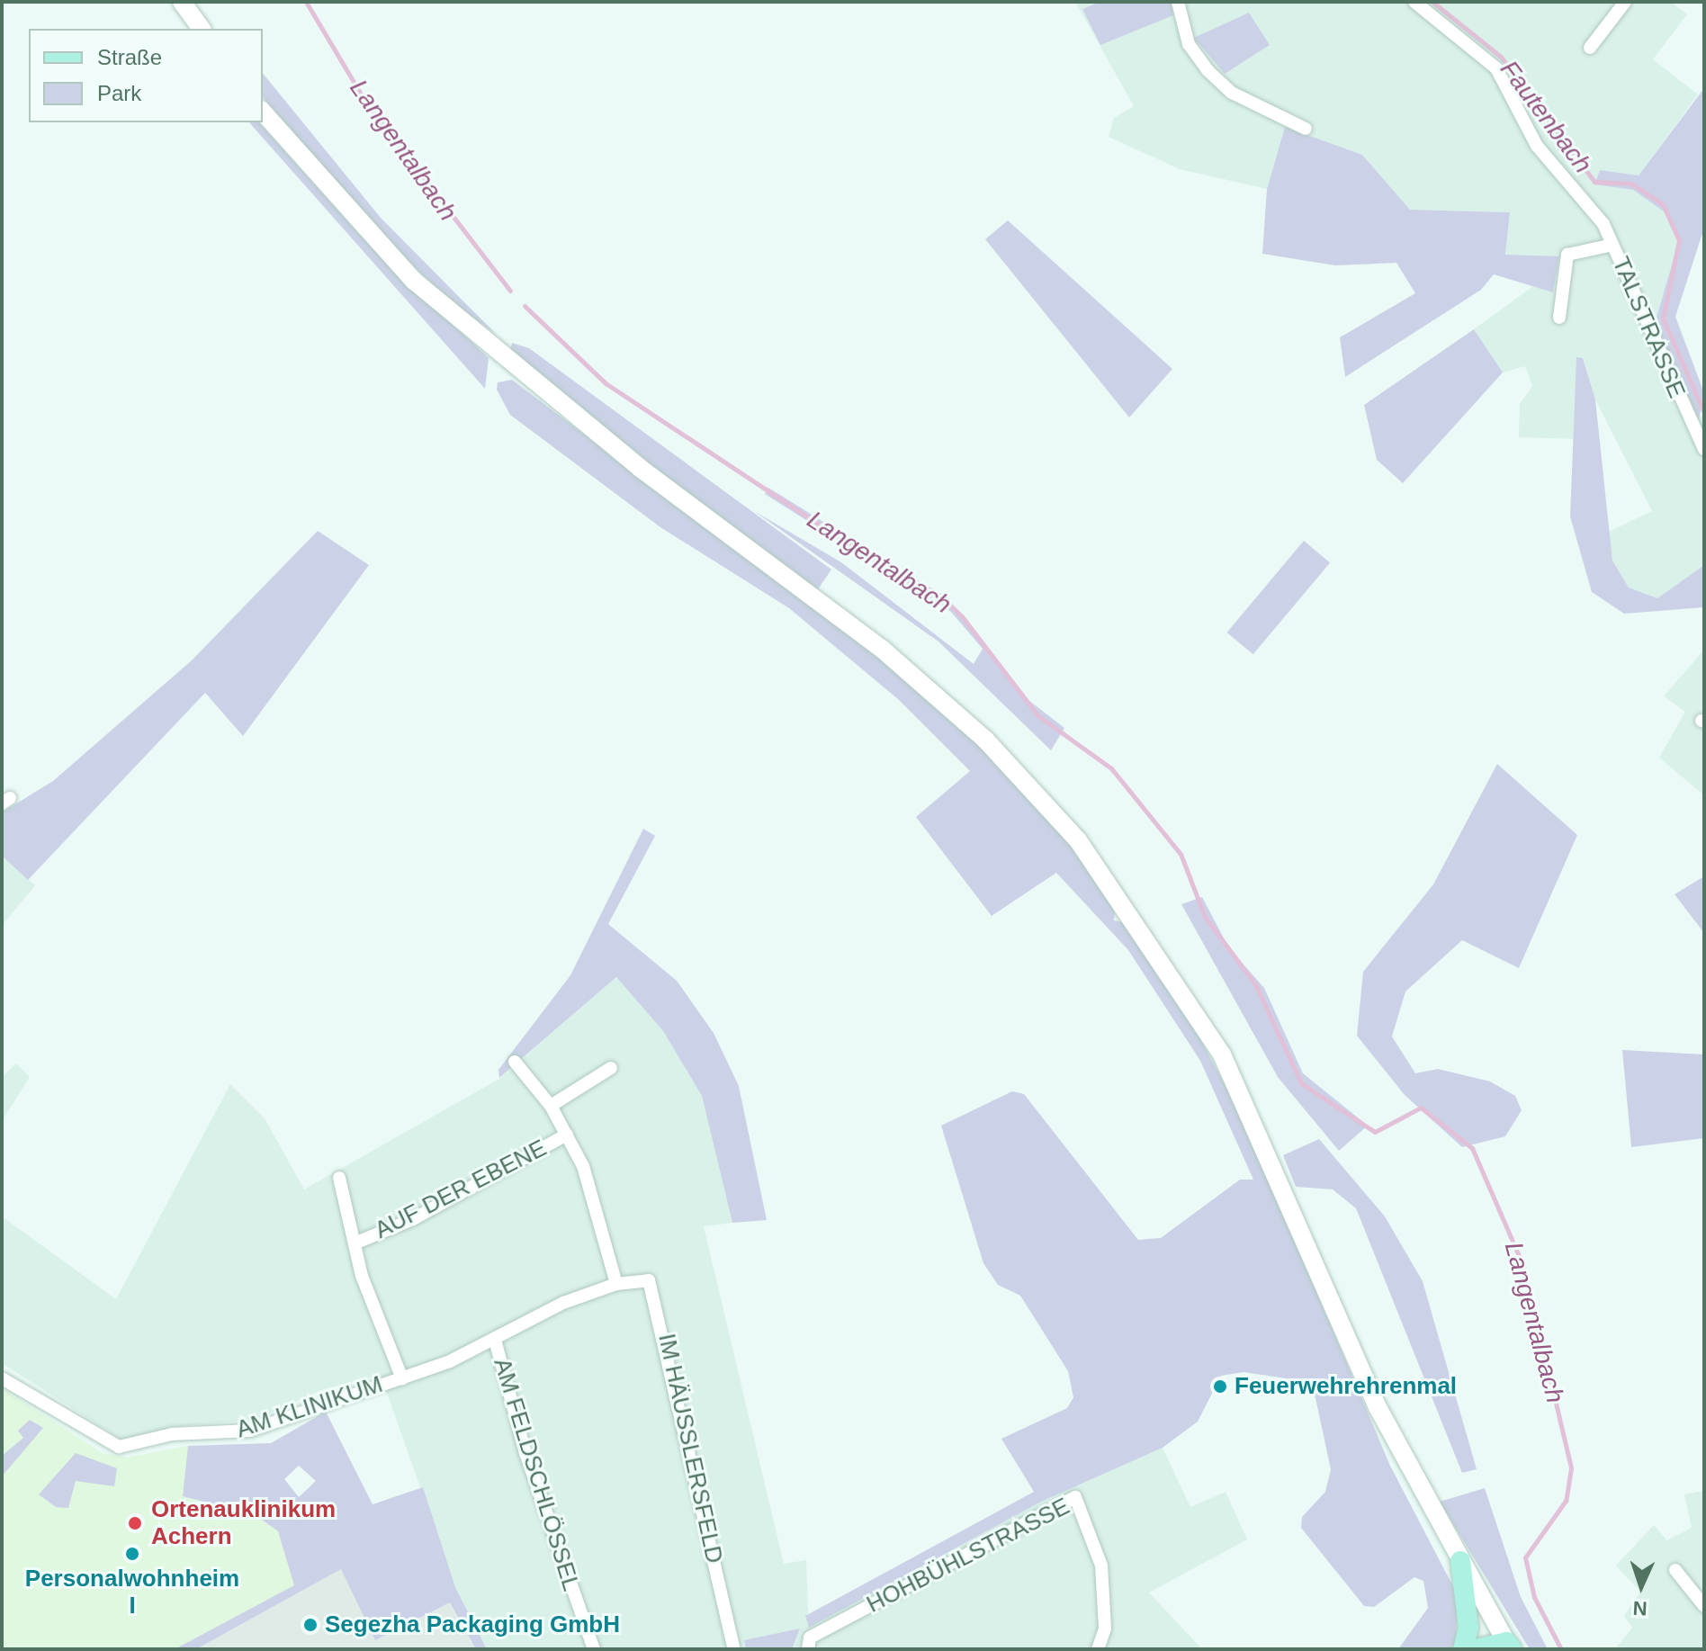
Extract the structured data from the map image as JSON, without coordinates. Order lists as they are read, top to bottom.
{
  "streets": {
    "street": [
      "TALSTRASSE",
      "AUF DER EBENE",
      "AM KLINIKUM",
      "IM HÄUSSLERSFELD",
      "AM FELDSCHLÖSSEL",
      "HOHBÜHLSTRASSE"
    ]
  },
  "crossings": [
    ["AUF DER EBENE", "AM KLINIKUM"],
    ["AM KLINIKUM", "IM HÄUSSLERSFELD"],
    ["AM KLINIKUM", "AM FELDSCHLÖSSEL"]
  ],
  "water": ["Fautenbach", "Langentalbach"],
  "places": [
    "Feuerwehrehrenmal",
    "Ortenauklinikum Achern",
    "Personalwohnheim I",
    "Segezha Packaging GmbH"
  ],
  "legend": ["Straße", "Park"],
  "north": "bottom"
}
